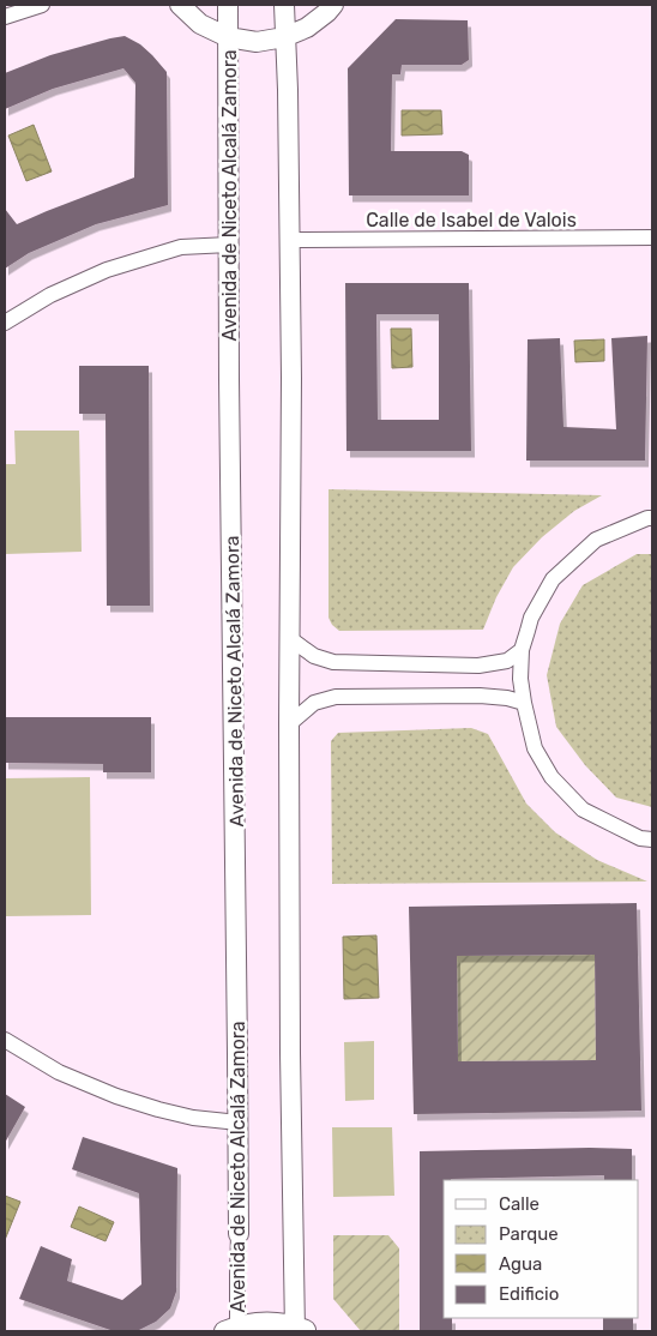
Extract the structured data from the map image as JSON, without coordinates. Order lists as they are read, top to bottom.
{
  "streets": {
    "street": ["Avenida de Niceto Alcalá Zamora", "Calle de Isabel de Valois"]
  },
  "crossings": [
    ["Avenida de Niceto Alcalá Zamora", "Calle de Isabel de Valois"]
  ],
  "legend": [
    "Calle",
    "Parque",
    "Agua",
    "Edificio"
  ]
}
